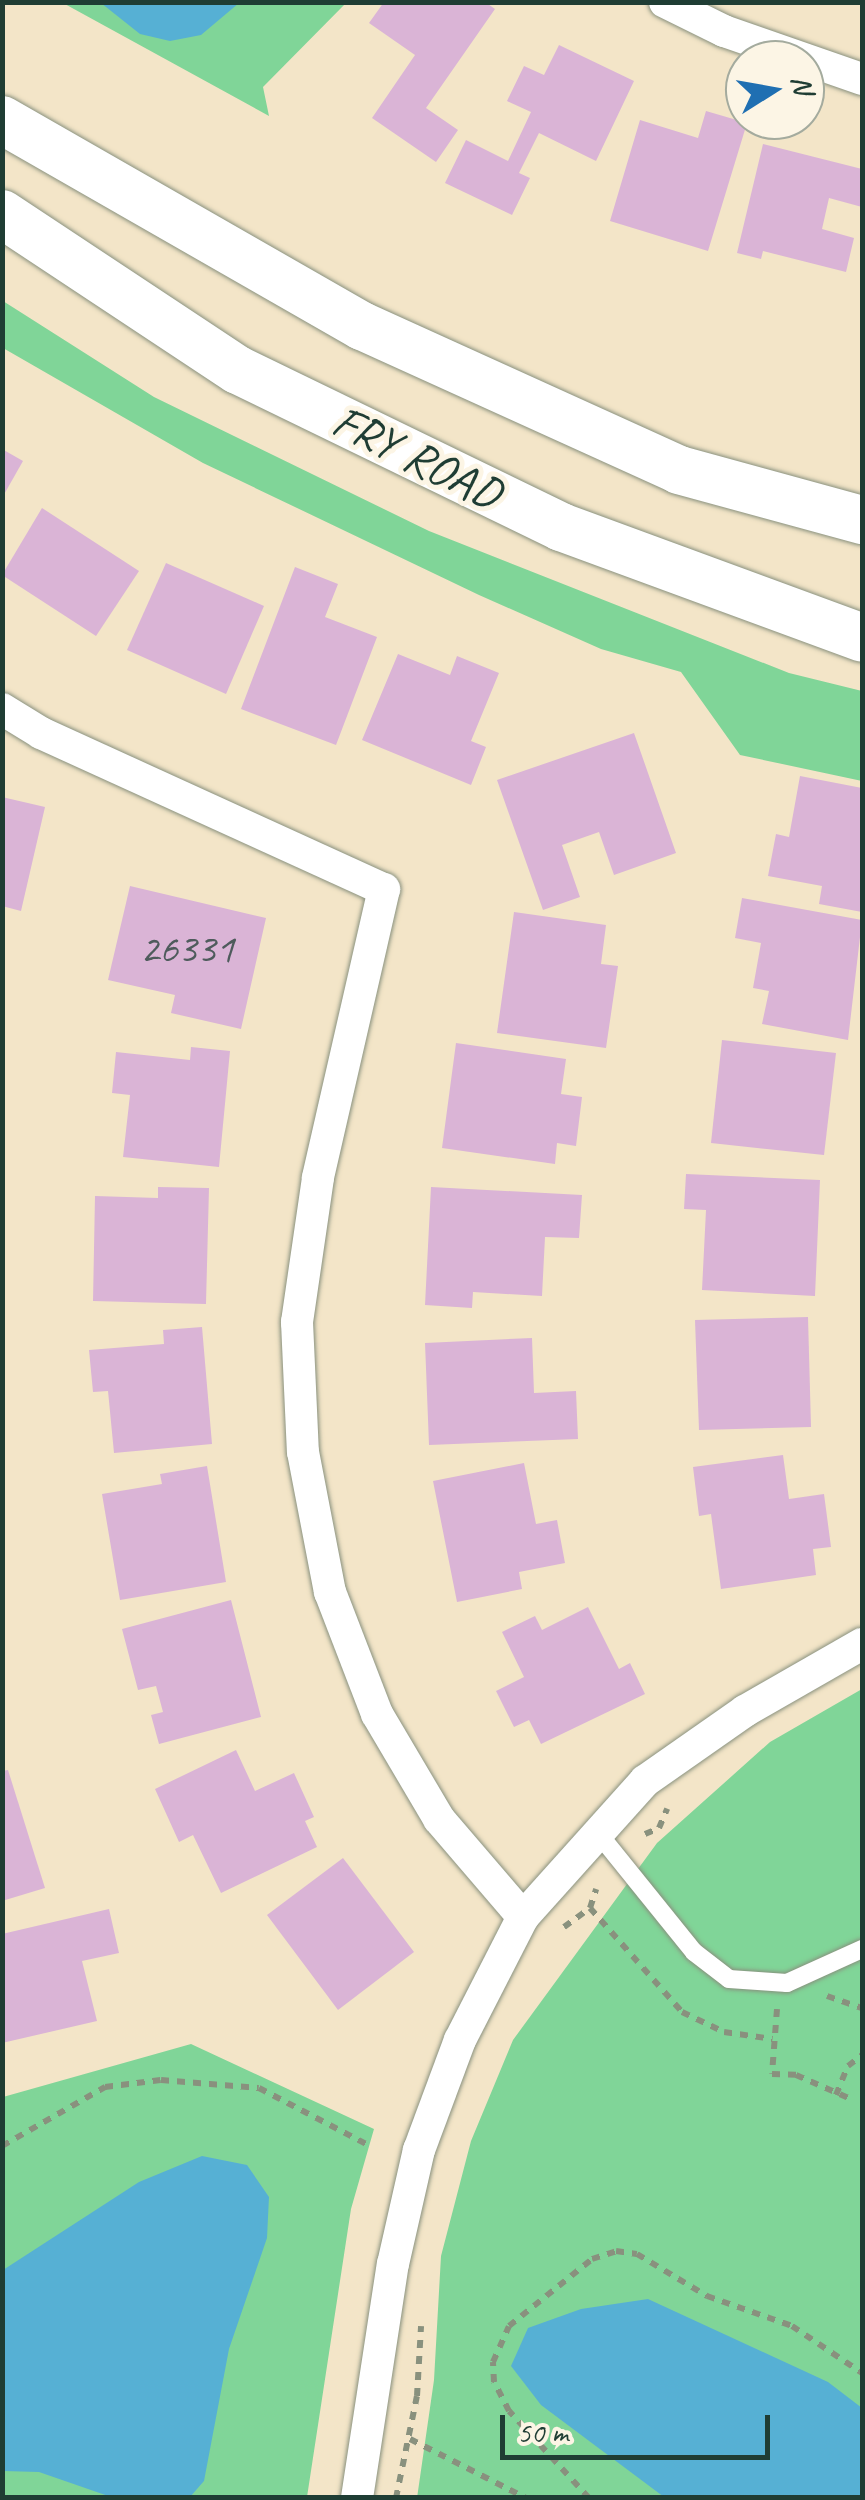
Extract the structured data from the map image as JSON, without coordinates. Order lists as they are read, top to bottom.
{
  "streets": {
    "main road": ["FRY ROAD"]
  },
  "house_numbers": ["26331"],
  "scale_bar": "50 m",
  "north": "right"
}
